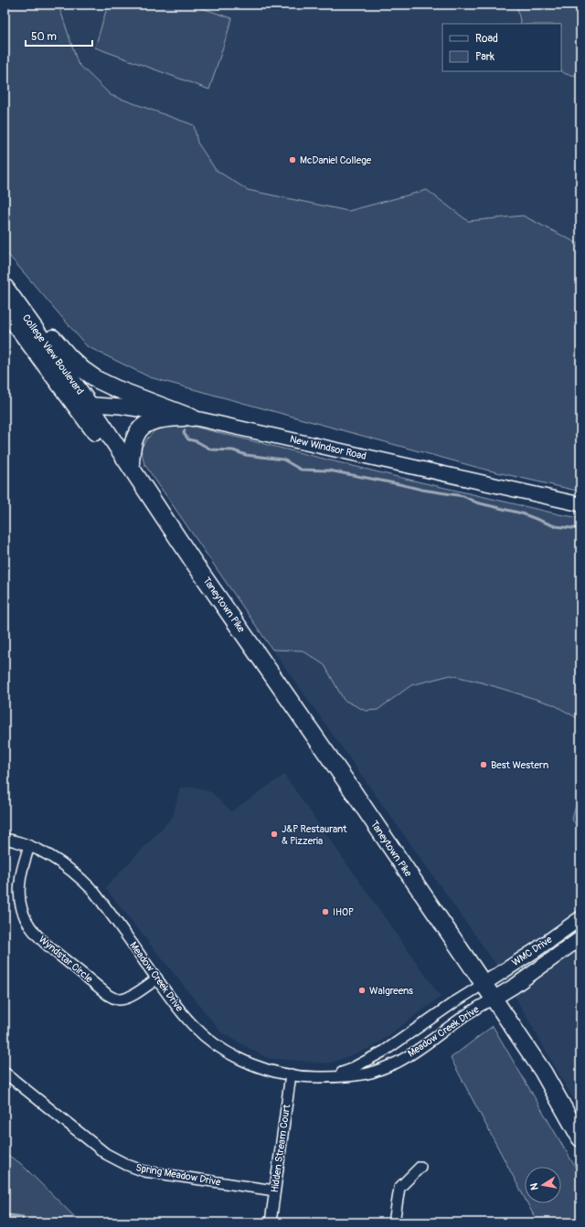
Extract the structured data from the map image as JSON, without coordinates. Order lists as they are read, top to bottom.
{
  "streets": {
    "highway": ["College View Boulevard", "Taneytown Pike"],
    "main road": ["New Windsor Road", "WMC Drive"],
    "street": [
      "Wyndstar Circle",
      "Meadow Creek Drive",
      "Hidden Stream Court",
      "Spring Meadow Drive"
    ]
  },
  "crossings": [
    ["College View Boulevard", "New Windsor Road"],
    ["College View Boulevard", "Taneytown Pike"],
    ["New Windsor Road", "Taneytown Pike"],
    ["Taneytown Pike", "WMC Drive"],
    ["Taneytown Pike", "Meadow Creek Drive"],
    ["WMC Drive", "Meadow Creek Drive"],
    ["Wyndstar Circle", "Meadow Creek Drive"],
    ["Meadow Creek Drive", "Hidden Stream Court"],
    ["Hidden Stream Court", "Spring Meadow Drive"]
  ],
  "places": [
    "McDaniel College",
    "Best Western",
    "J&P Restaurant & Pizzeria",
    "IHOP",
    "Walgreens"
  ],
  "legend": ["Road", "Park"],
  "scale_bar": "50 m",
  "north": "left"
}
